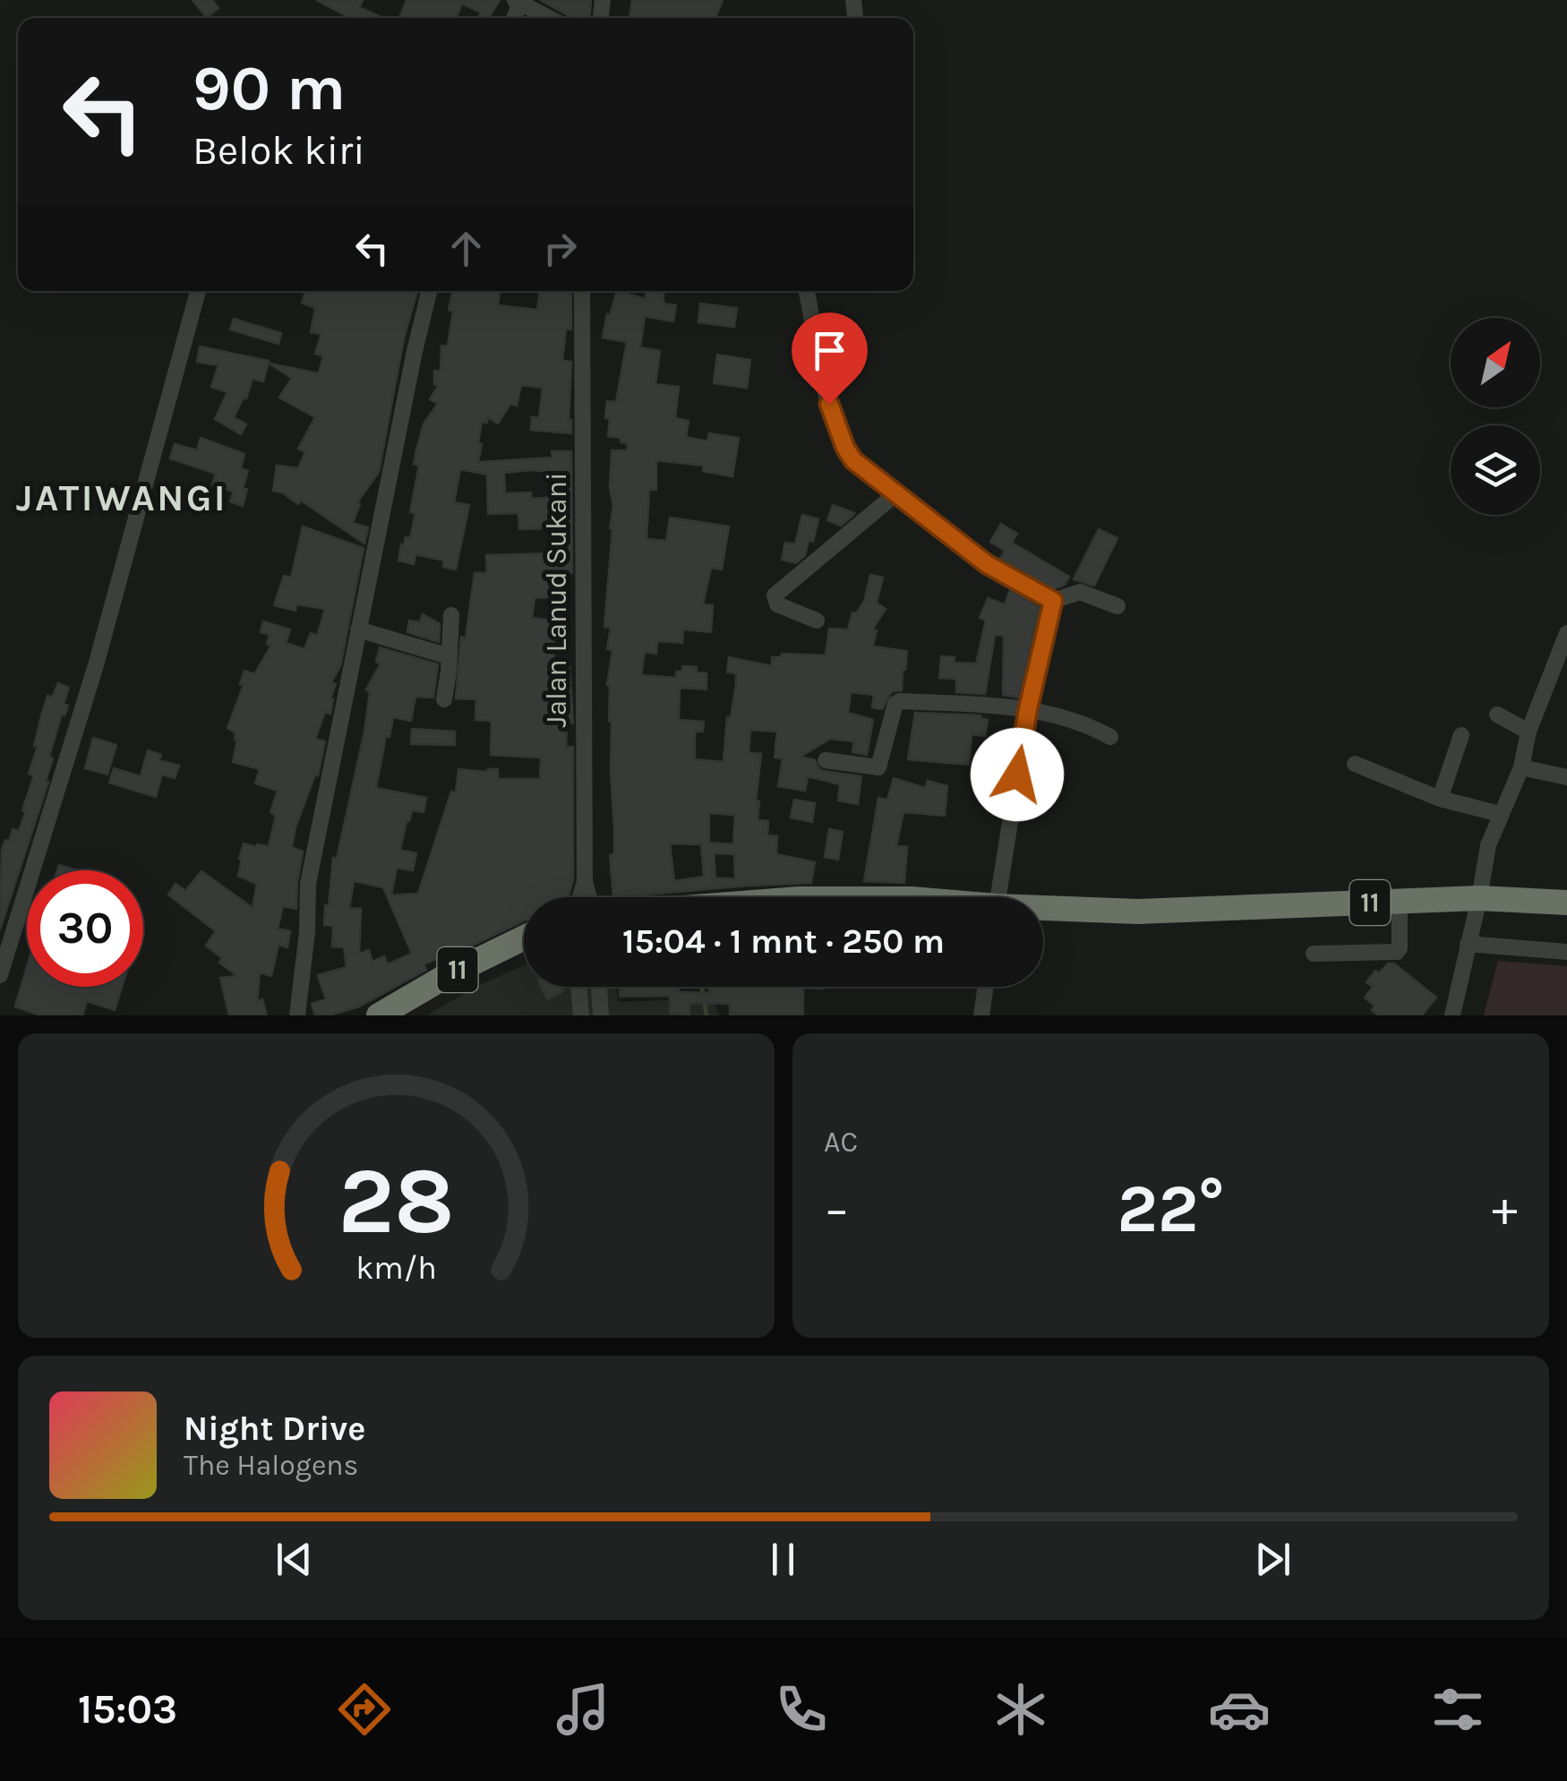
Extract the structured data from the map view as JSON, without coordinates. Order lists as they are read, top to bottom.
{
  "streets": {
    "highway": ["11"],
    "street": ["Jalan Lanud Sukani"]
  },
  "districts": ["JATIWANGI"],
  "north": "top right",
  "page": {
    "turn": ["90 m", "Belok kiri"],
    "limit": "30",
    "trip": "15:04 · 1 mnt · 250 m",
    "tile": "AC",
    "heat": ["−", "22°", "+"],
    "song": ["Night Drive", "The Halogens"],
    "tabs": "15:03",
    "gauge": ["28", "km/h"]
  }
}
